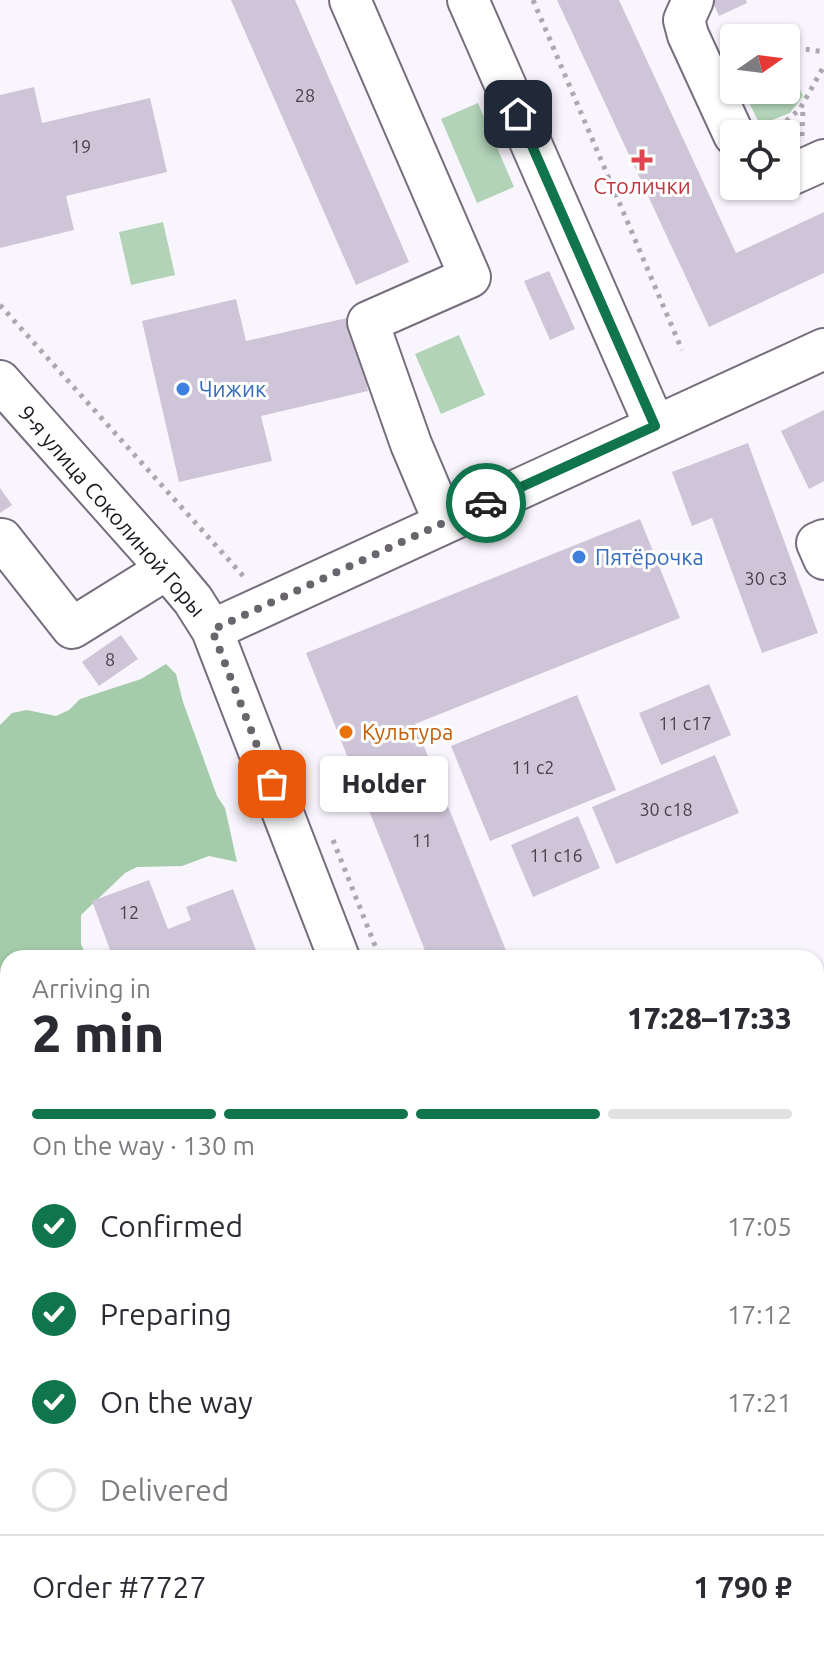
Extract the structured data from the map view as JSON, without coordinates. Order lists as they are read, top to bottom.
{
  "streets": {
    "street": ["9-я улица Соколиной Горы"]
  },
  "places": {
    "health": ["Столички"],
    "other": [
      "Чижик",
      "Пятёрочка",
      "Культура",
      "Holder"
    ]
  },
  "house_numbers": [
    "28",
    "19",
    "30 с3",
    "8",
    "11 с17",
    "11 с2",
    "30 с18",
    "11",
    "11 с16",
    "12"
  ],
  "north": "right",
  "page": {
    "bubble": "Holder",
    "heading": ["2 min", "Arriving in", "17:28–17:33"],
    "panel": ["Order #7727", "1 790 ₽"],
    "bar": "On the way · 130 m",
    "list": [
      ["Confirmed", "17:05"],
      ["Preparing", "17:12"],
      ["On the way", "17:21"],
      "Delivered"
    ]
  }
}
